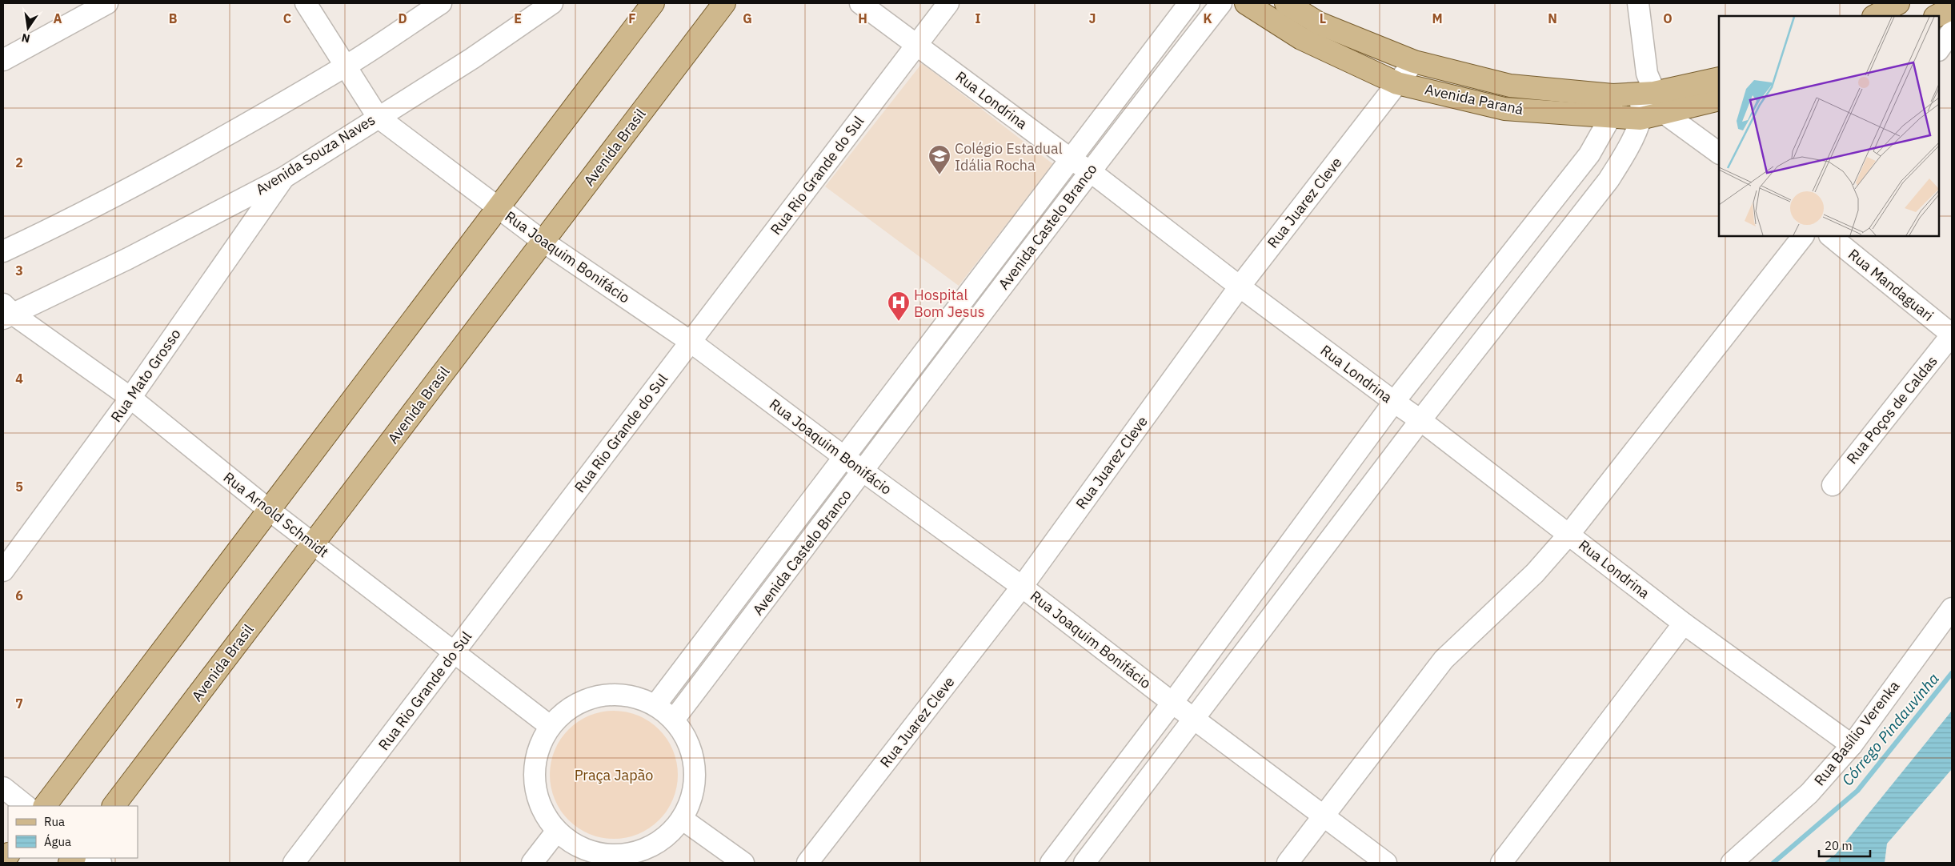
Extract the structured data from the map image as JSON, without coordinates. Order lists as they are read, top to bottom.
{
  "streets": {
    "main road": ["Avenida Paraná", "Avenida Brasil"],
    "street": [
      "Rua Londrina",
      "Avenida Souza Naves",
      "Rua Rio Grande do Sul",
      "Rua Juarez Cleve",
      "Avenida Castelo Branco",
      "Rua Joaquim Bonifácio",
      "Rua Mandaguari",
      "Rua Mato Grosso",
      "Rua Poços de Caldas",
      "Rua Arnold Schmidt",
      "Rua Basílio Verenka"
    ]
  },
  "crossings": [
    ["Avenida Paraná", "Rua Juarez Cleve"],
    ["Rua Londrina", "Rua Rio Grande do Sul"],
    ["Rua Londrina", "Rua Juarez Cleve"],
    ["Rua Londrina", "Avenida Castelo Branco"],
    ["Rua Londrina", "Rua Basílio Verenka"],
    ["Avenida Brasil", "Rua Joaquim Bonifácio"],
    ["Avenida Brasil", "Rua Arnold Schmidt"],
    ["Avenida Souza Naves", "Rua Joaquim Bonifácio"],
    ["Avenida Souza Naves", "Rua Mato Grosso"],
    ["Avenida Souza Naves", "Rua Arnold Schmidt"],
    ["Rua Rio Grande do Sul", "Rua Joaquim Bonifácio"],
    ["Rua Rio Grande do Sul", "Rua Arnold Schmidt"],
    ["Rua Juarez Cleve", "Rua Joaquim Bonifácio"],
    ["Avenida Castelo Branco", "Rua Joaquim Bonifácio"],
    ["Rua Mandaguari", "Rua Poços de Caldas"],
    ["Rua Mato Grosso", "Rua Arnold Schmidt"]
  ],
  "water": ["Córrego Pindauvinha"],
  "parks": ["Praça Japão"],
  "places": {
    "school or university": ["Colégio Estadual Idália Rocha"],
    "hospital": ["Hospital Bom Jesus"]
  },
  "legend": ["Rua", "Água"],
  "scale_bar": "20 m",
  "north": "bottom",
  "grid": {
    "columns": [
      "A",
      "B",
      "C",
      "D",
      "E",
      "F",
      "G",
      "H",
      "I",
      "J",
      "K",
      "L",
      "M",
      "N",
      "O"
    ],
    "rows": [
      "2",
      "3",
      "4",
      "5",
      "6",
      "7"
    ]
  }
}
